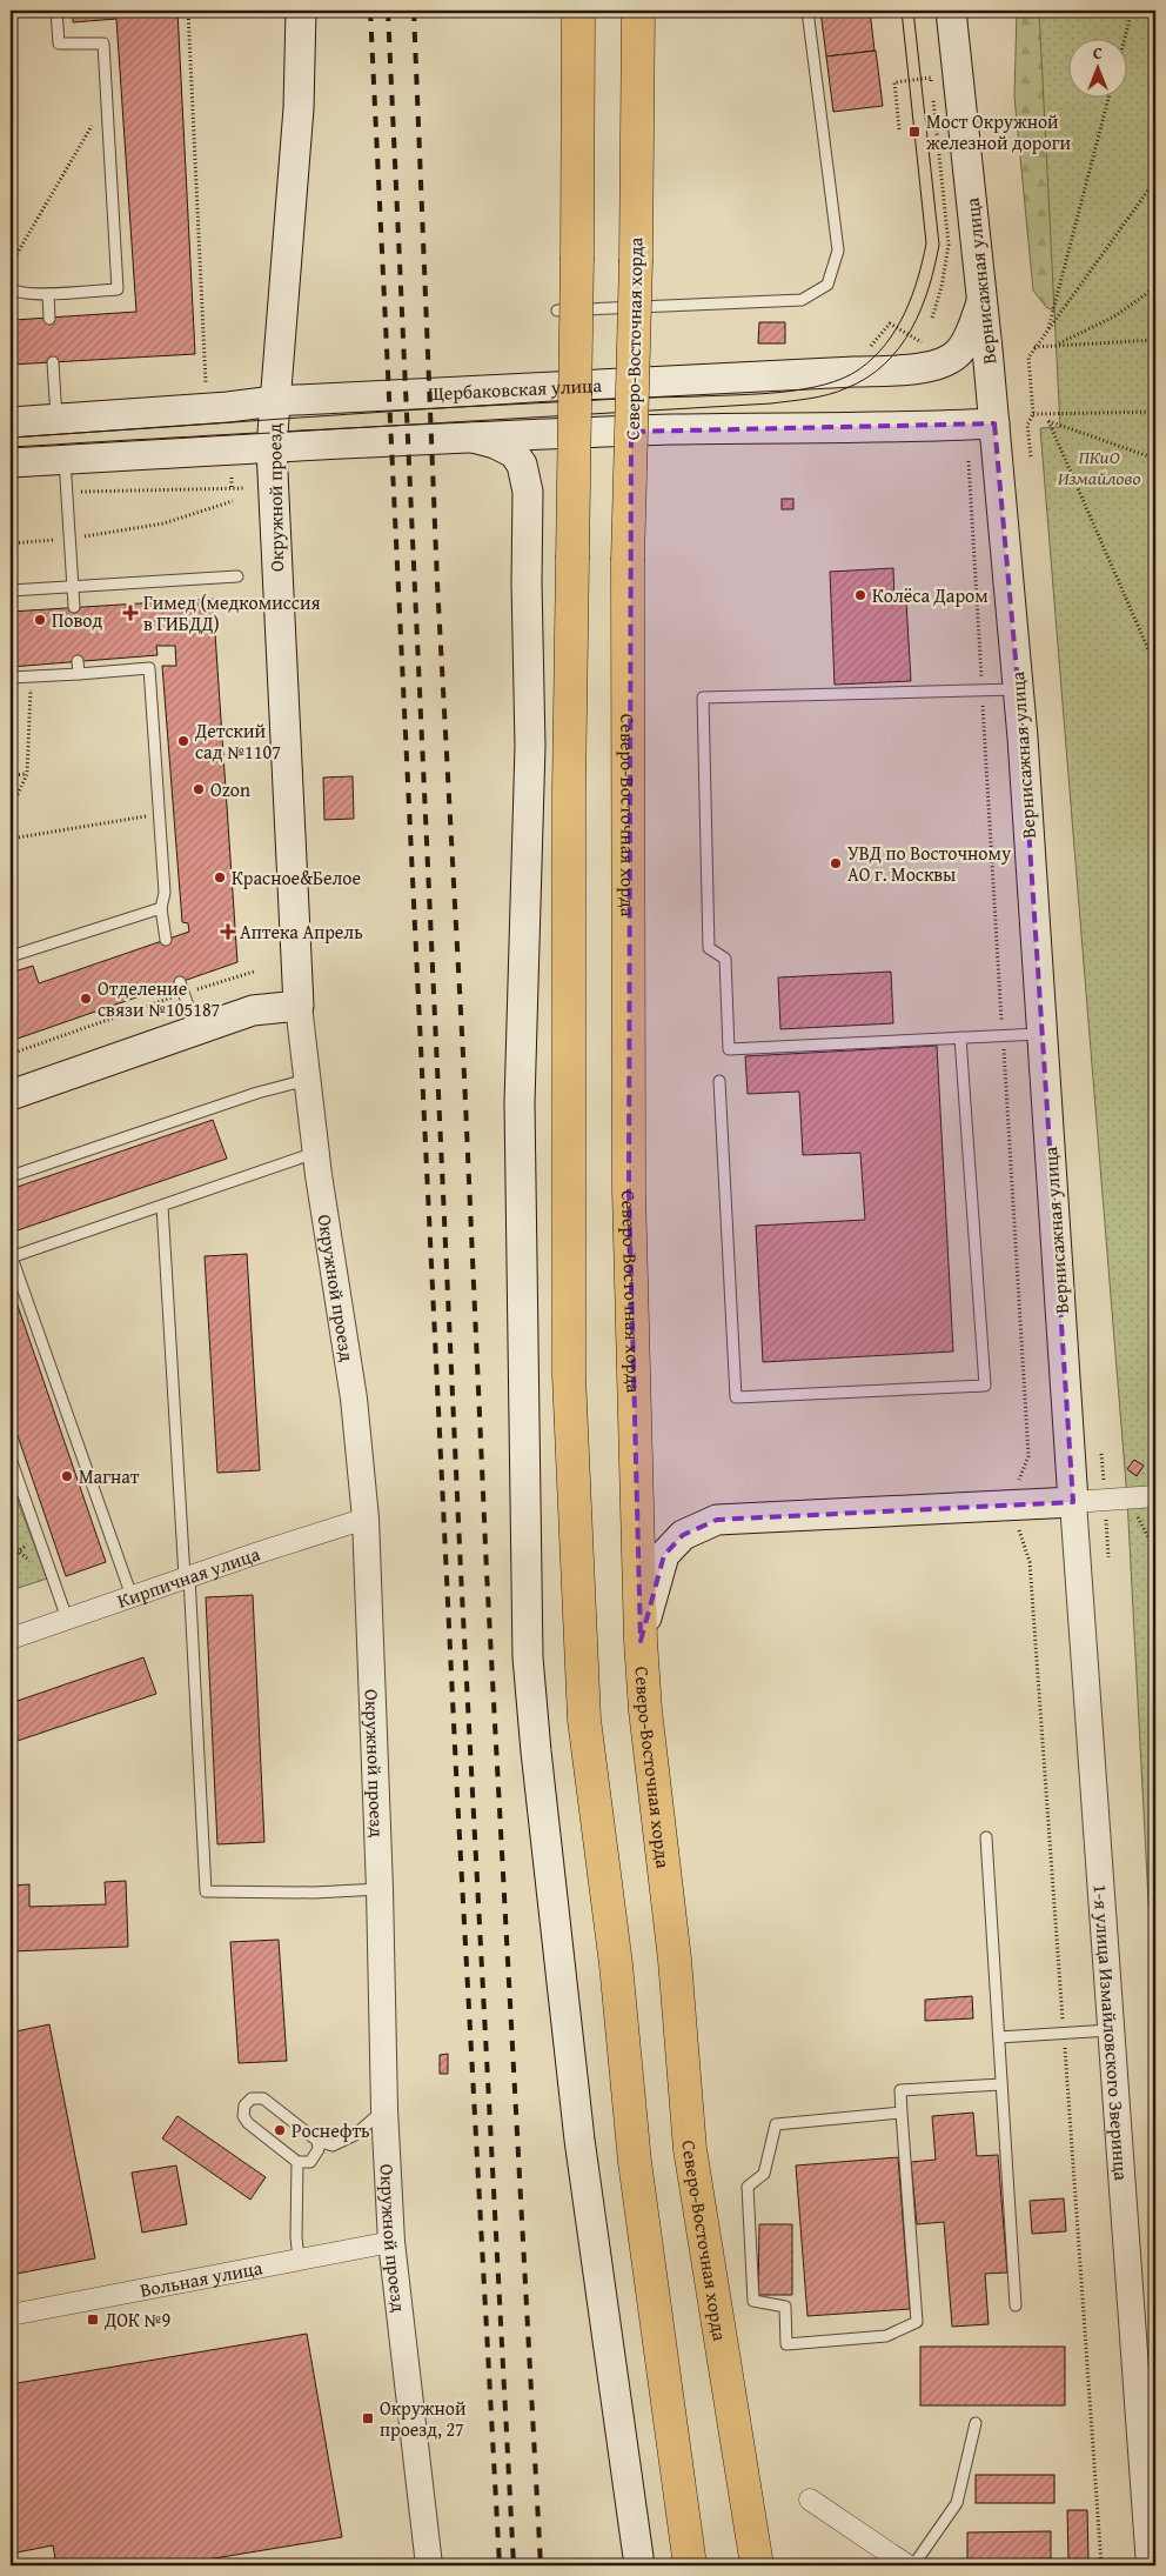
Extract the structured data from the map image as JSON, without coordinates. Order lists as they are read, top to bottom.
{
  "streets": {
    "main road": [
      "Вернисажная улица",
      "Северо-Восточная хорда",
      "Щербаковская улица",
      "Окружной проезд"
    ],
    "street": ["Кирпичная улица", "1-я улица Измайловского Зверинца", "Вольная улица"]
  },
  "crossings": [
    ["Вернисажная улица", "Щербаковская улица"],
    ["Вернисажная улица", "1-я улица Измайловского Зверинца"],
    ["Щербаковская улица", "Окружной проезд"],
    ["Окружной проезд", "Кирпичная улица"],
    ["Окружной проезд", "Вольная улица"]
  ],
  "parks": ["ПКиО Измайлово"],
  "places": {
    "transit": ["Мост Окружной железной дороги", "ДОК №9", "Окружной проезд, 27"],
    "other": [
      "Колёса Даром",
      "Повод",
      "Детский сад №1107",
      "Ozon",
      "УВД по Восточному АО г. Москвы",
      "Красное&Белое",
      "Отделение связи №105187",
      "Магнат",
      "Роснефть"
    ],
    "health": ["Гимед (медкомиссия в ГИБДД)", "Аптека Апрель"]
  },
  "north": "top"
}
